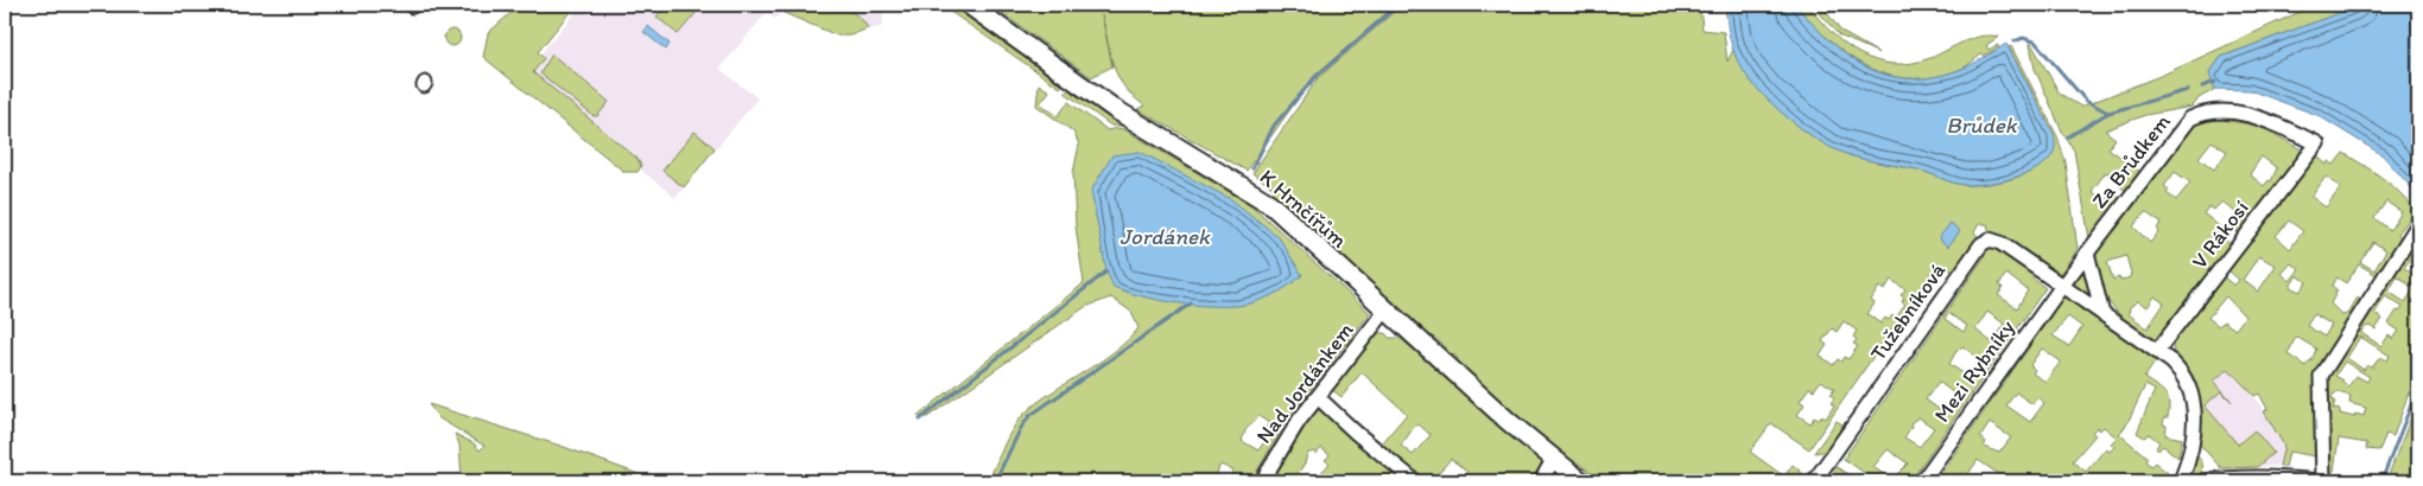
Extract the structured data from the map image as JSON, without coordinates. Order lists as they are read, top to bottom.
{
  "streets": {
    "street": [
      "Za Brůdkem",
      "K Hrnčířům",
      "V Rákosí",
      "Tužebníková",
      "Mezi Rybníky",
      "Nad Jordánkem"
    ]
  },
  "crossings": [
    ["Za Brůdkem", "V Rákosí"],
    ["Za Brůdkem", "Mezi Rybníky"],
    ["K Hrnčířům", "Nad Jordánkem"],
    ["Tužebníková", "Mezi Rybníky"]
  ],
  "water": ["Brůdek", "Jordánek"]
}
